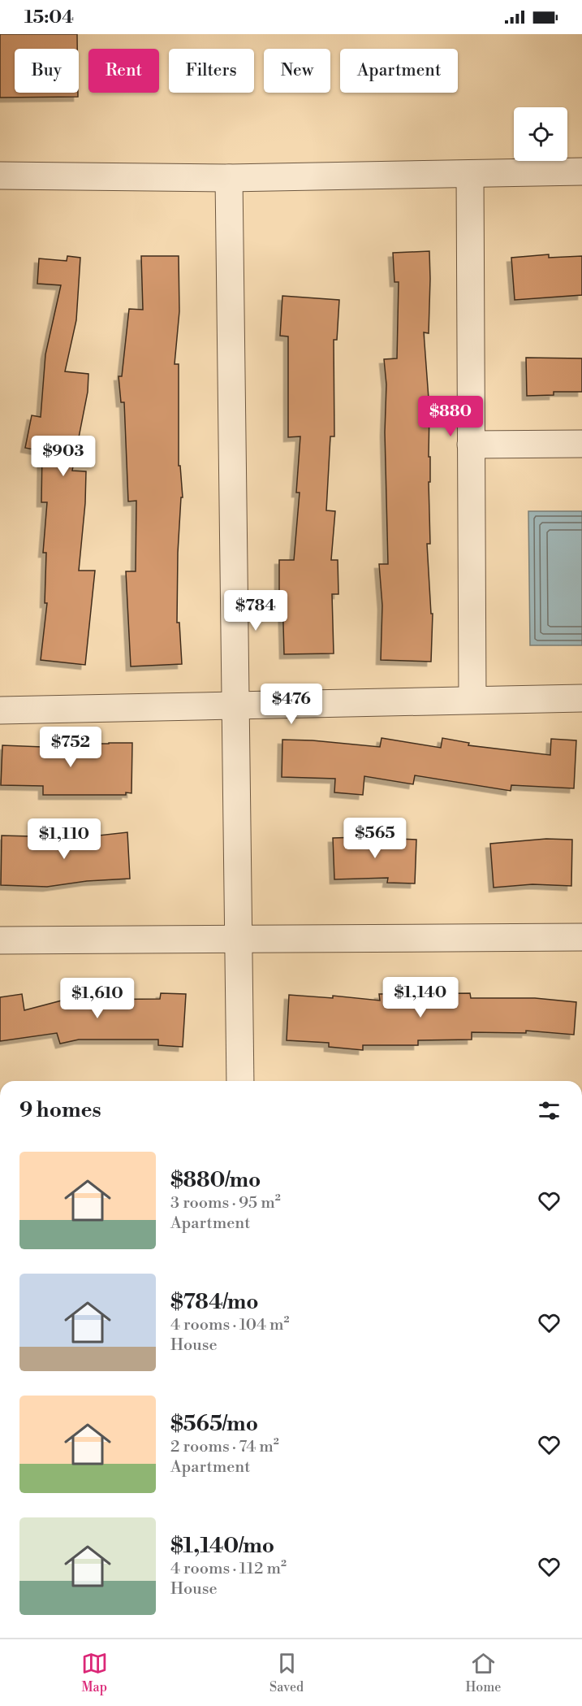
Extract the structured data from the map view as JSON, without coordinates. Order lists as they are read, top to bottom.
{
  "page": {
    "status": "15:04",
    "chip": [
      "Buy",
      "Rent",
      "Filters",
      "New",
      "Apartment"
    ],
    "price": [
      "$880",
      "$903",
      "$784",
      "$476",
      "$752",
      "$565",
      "$1,110",
      "$1,140",
      "$1,610"
    ],
    "heading": "9 homes",
    "list": [
      {
        "name": "$880/mo",
        "note": "3 rooms · 95 m² · Apartment"
      },
      {
        "name": "$784/mo",
        "note": "4 rooms · 104 m² · House"
      },
      {
        "name": "$565/mo",
        "note": "2 rooms · 74 m² · Apartment"
      },
      {
        "name": "$1,140/mo",
        "note": "4 rooms · 112 m² · House"
      }
    ],
    "tabs": ["Map", "Saved", "Home"]
  }
}
